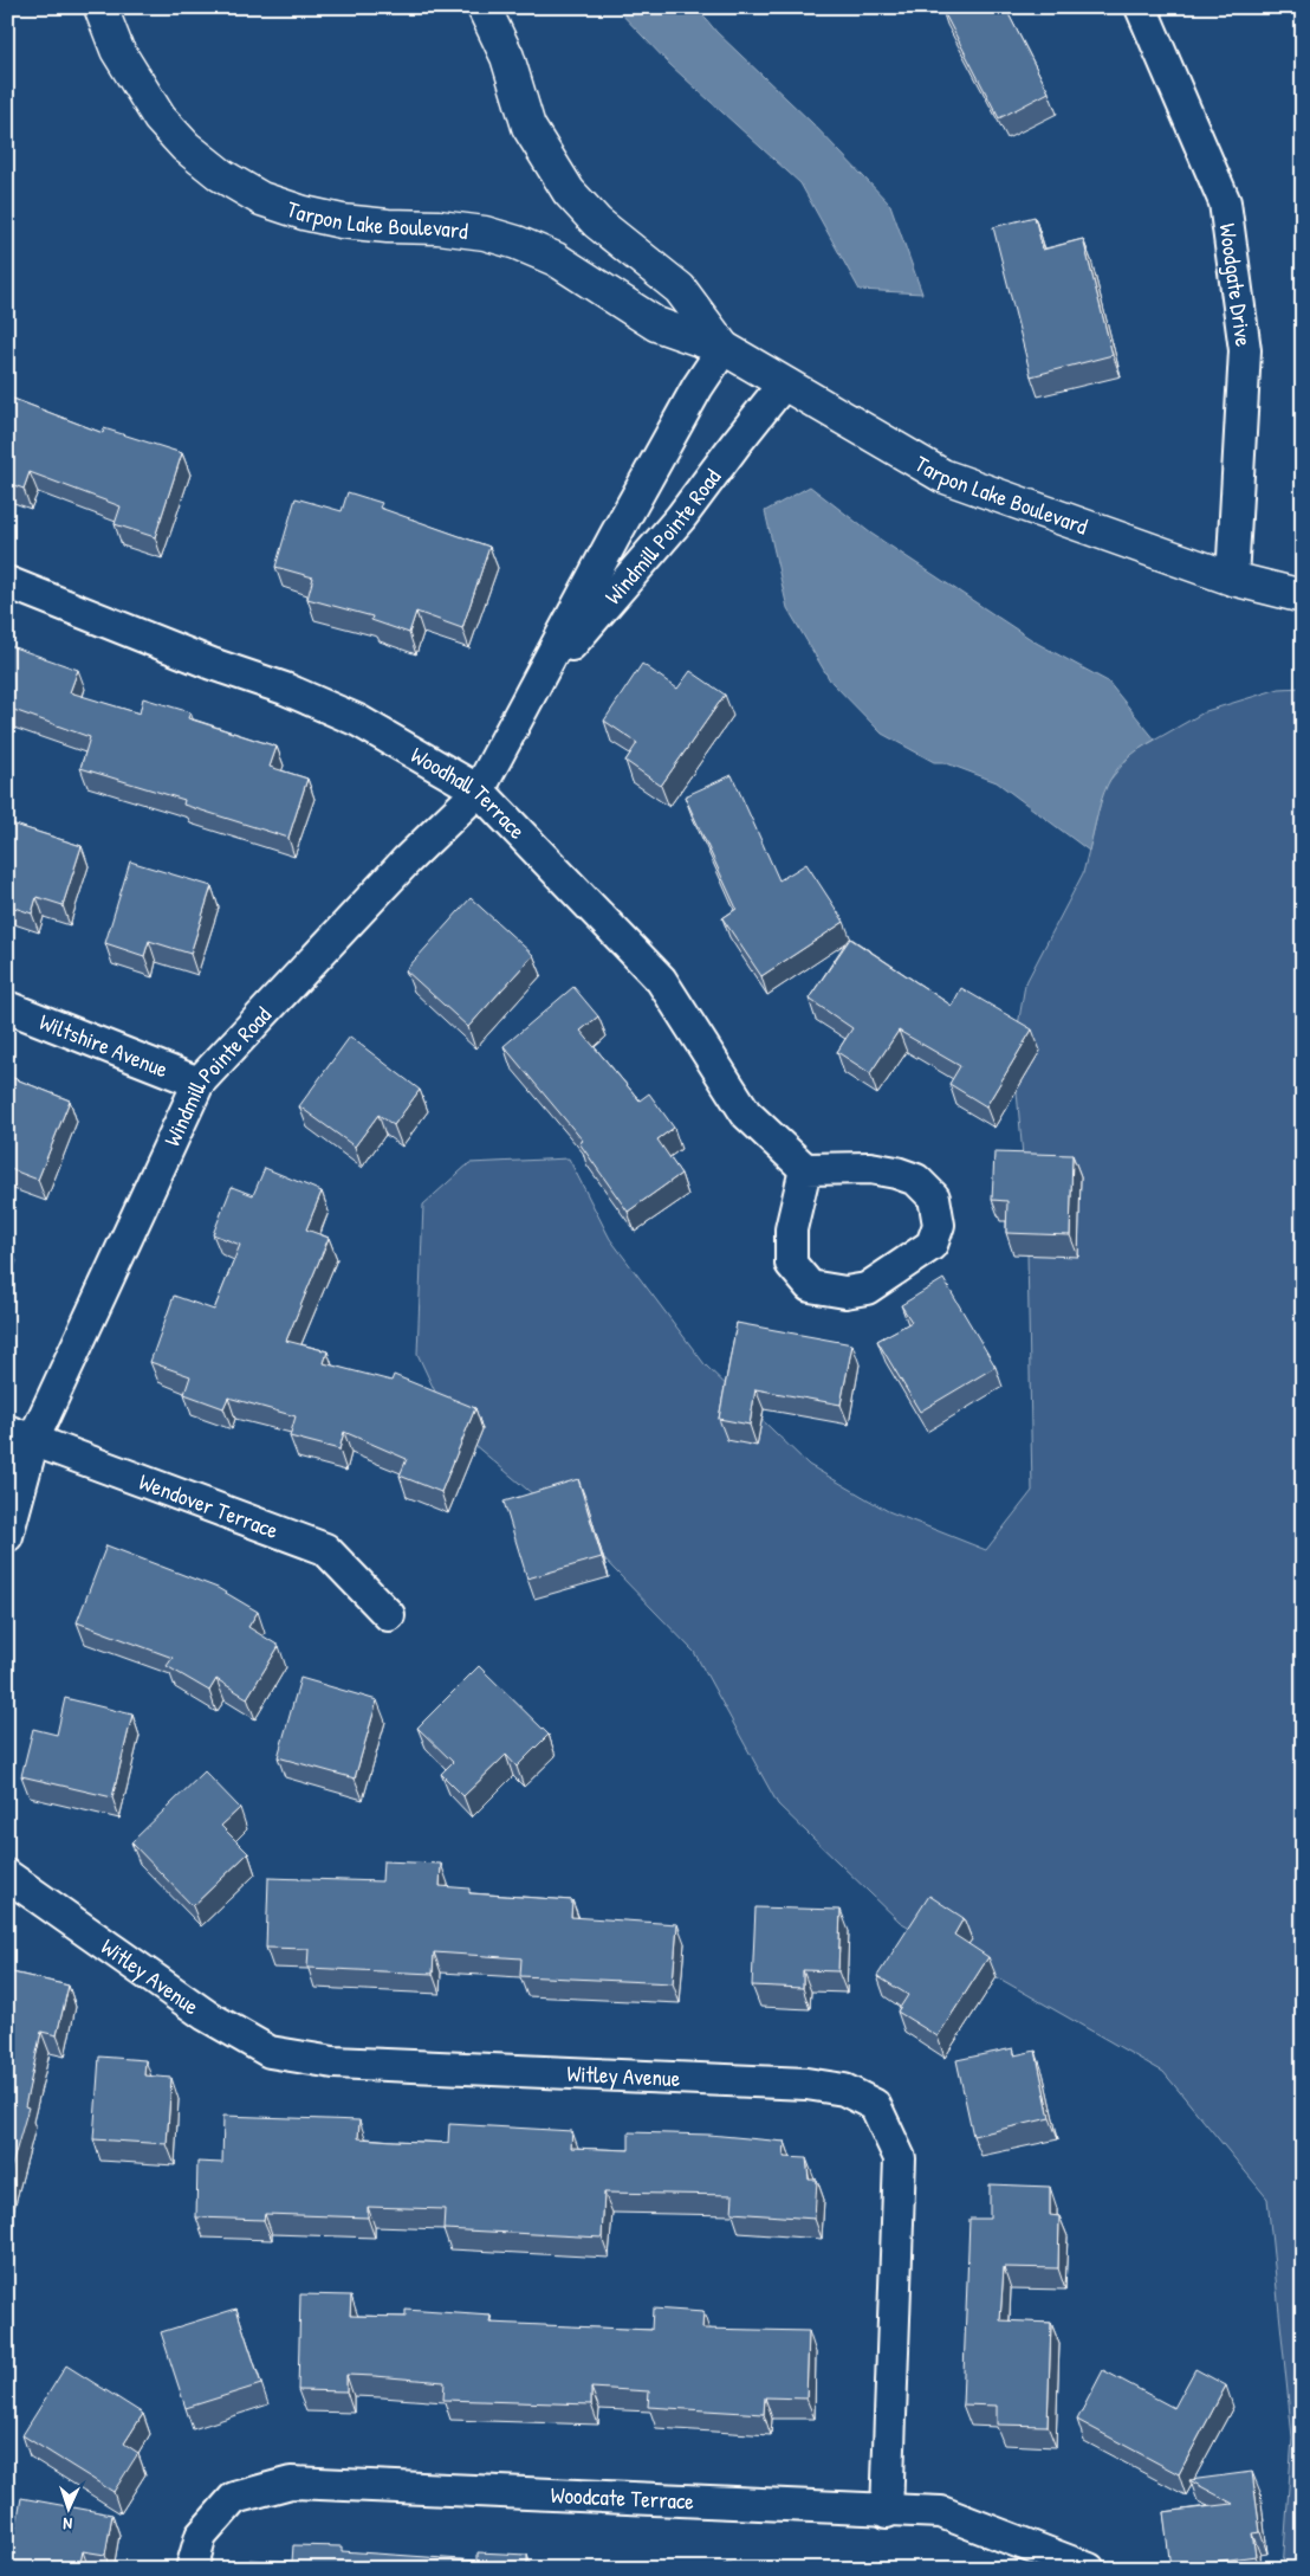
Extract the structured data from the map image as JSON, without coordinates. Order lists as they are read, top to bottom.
{
  "streets": {
    "street": [
      "Tarpon Lake Boulevard",
      "Woodgate Drive",
      "Windmill Pointe Road",
      "Woodhall Terrace",
      "Wiltshire Avenue",
      "Wendover Terrace",
      "Witley Avenue",
      "Woodcate Terrace"
    ]
  },
  "crossings": [
    ["Tarpon Lake Boulevard", "Woodgate Drive"],
    ["Tarpon Lake Boulevard", "Windmill Pointe Road"],
    ["Windmill Pointe Road", "Woodhall Terrace"],
    ["Windmill Pointe Road", "Wiltshire Avenue"],
    ["Windmill Pointe Road", "Wendover Terrace"],
    ["Witley Avenue", "Woodcate Terrace"]
  ],
  "north": "bottom"
}
